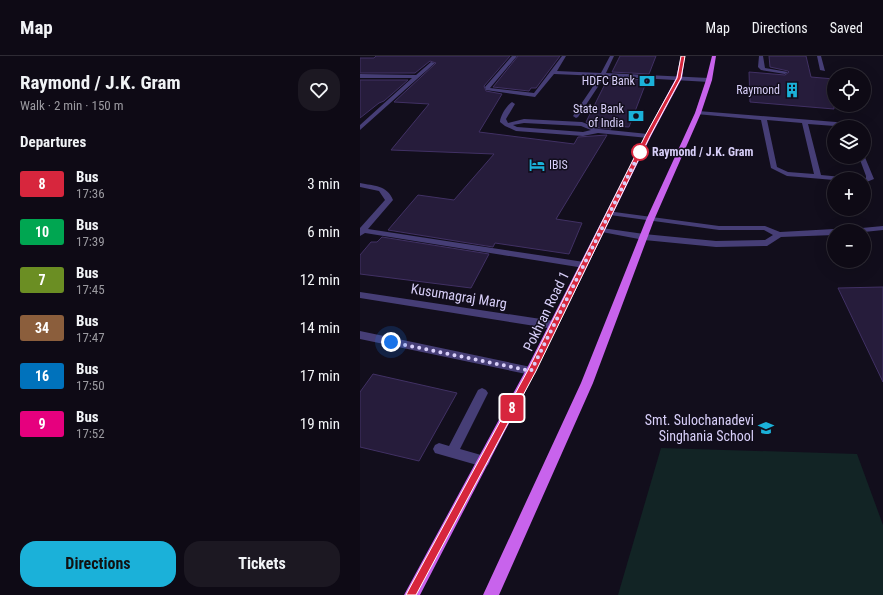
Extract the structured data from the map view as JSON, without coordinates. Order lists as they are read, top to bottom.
{
  "streets": {
    "main road": ["Pokhran Road 1"],
    "street": ["Kusumagraj Marg"]
  },
  "crossings": [
    ["Kusumagraj Marg", "Pokhran Road 1"]
  ],
  "places": {
    "bank": ["HDFC Bank", "State Bank of India"],
    "building": ["Raymond"],
    "other": ["Raymond / J.K. Gram"],
    "hotel": ["IBIS"],
    "school or university": ["Smt. Sulochanadevi Singhania School"]
  },
  "lines": ["bus line 8"],
  "page": {
    "header": "Map",
    "nav": ["Map", "Directions", "Saved"],
    "heading": [
      ["Raymond / J.K. Gram", "Walk · 2 min · 150 m"],
      "Departures"
    ],
    "on_map": "8",
    "map_buttons": ["+", "−"],
    "list": [
      {
        "mark": "8",
        "name": "Bus",
        "note": "17:36",
        "value": "3 min"
      },
      {
        "mark": "10",
        "name": "Bus",
        "note": "17:39",
        "value": "6 min"
      },
      {
        "mark": "7",
        "name": "Bus",
        "note": "17:45",
        "value": "12 min"
      },
      {
        "mark": "34",
        "name": "Bus",
        "note": "17:47",
        "value": "14 min"
      },
      {
        "mark": "16",
        "name": "Bus",
        "note": "17:50",
        "value": "17 min"
      },
      {
        "mark": "9",
        "name": "Bus",
        "note": "17:52",
        "value": "19 min"
      }
    ],
    "buttons": ["Directions", "Tickets"]
  }
}
